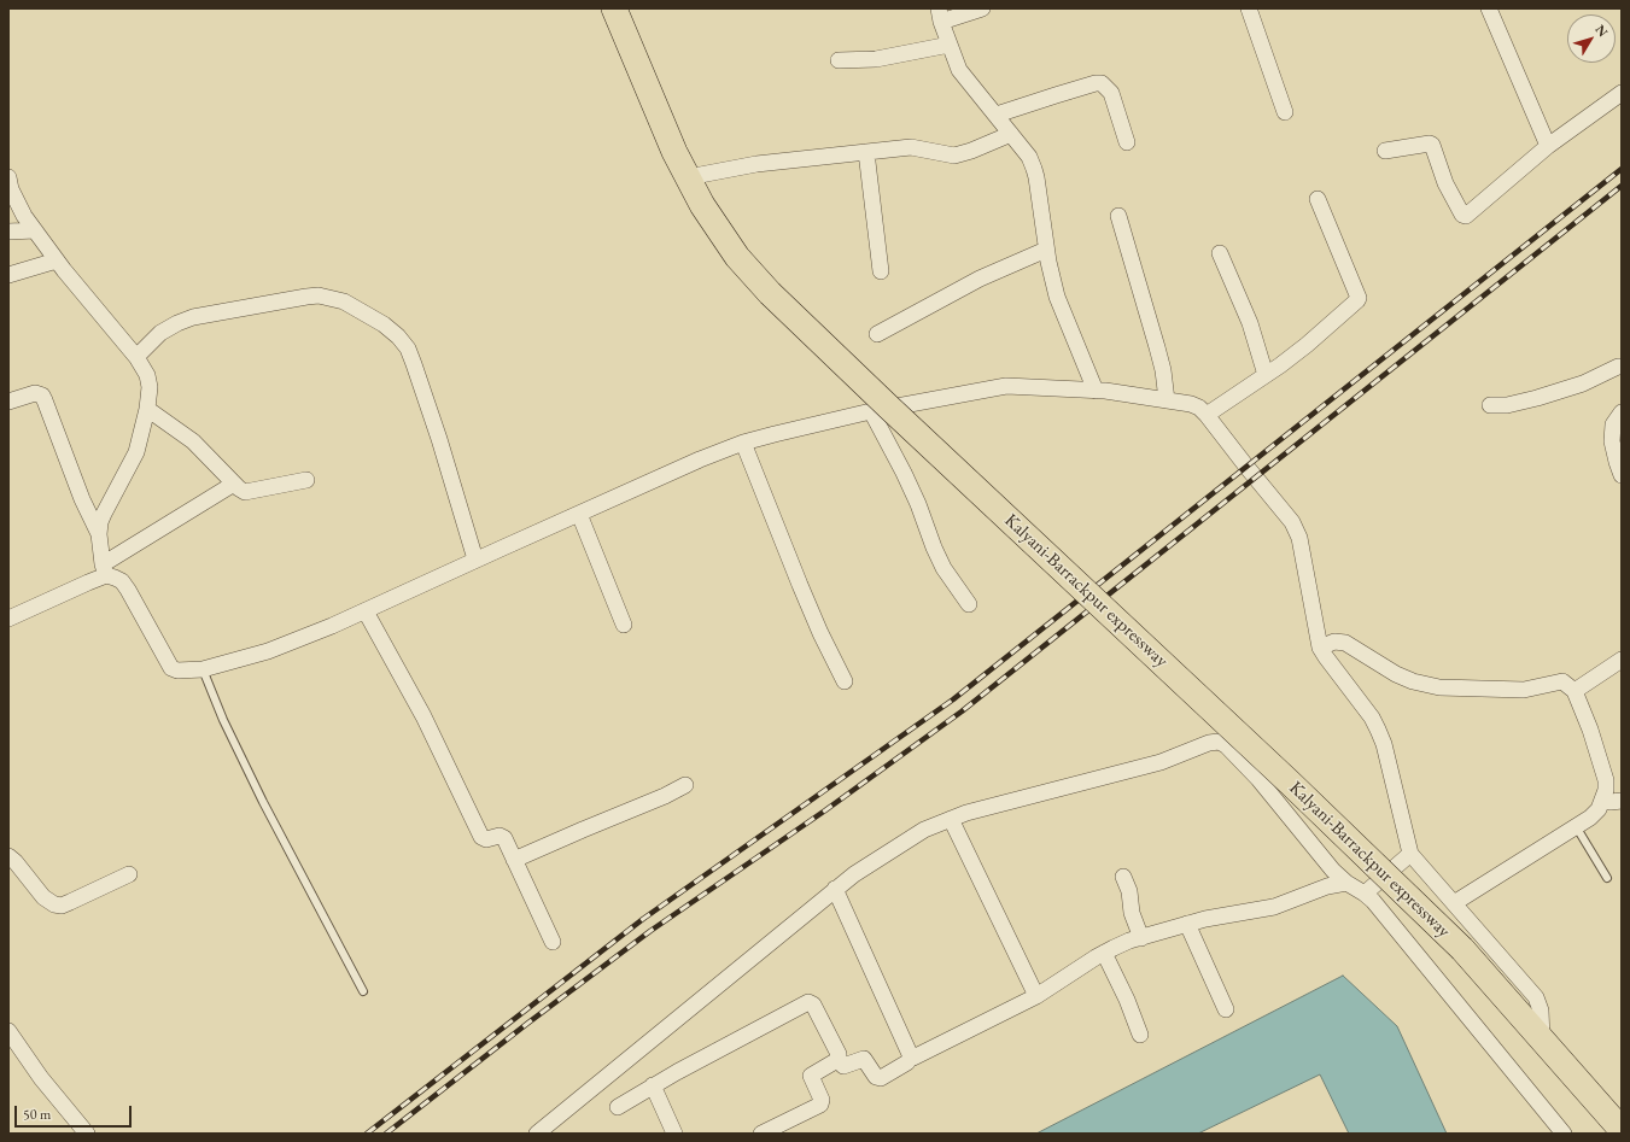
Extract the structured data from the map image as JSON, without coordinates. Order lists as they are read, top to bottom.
{
  "streets": {
    "highway": ["Kalyani-Barrackpur expressway"]
  },
  "scale_bar": "50 m",
  "north": "top right"
}
